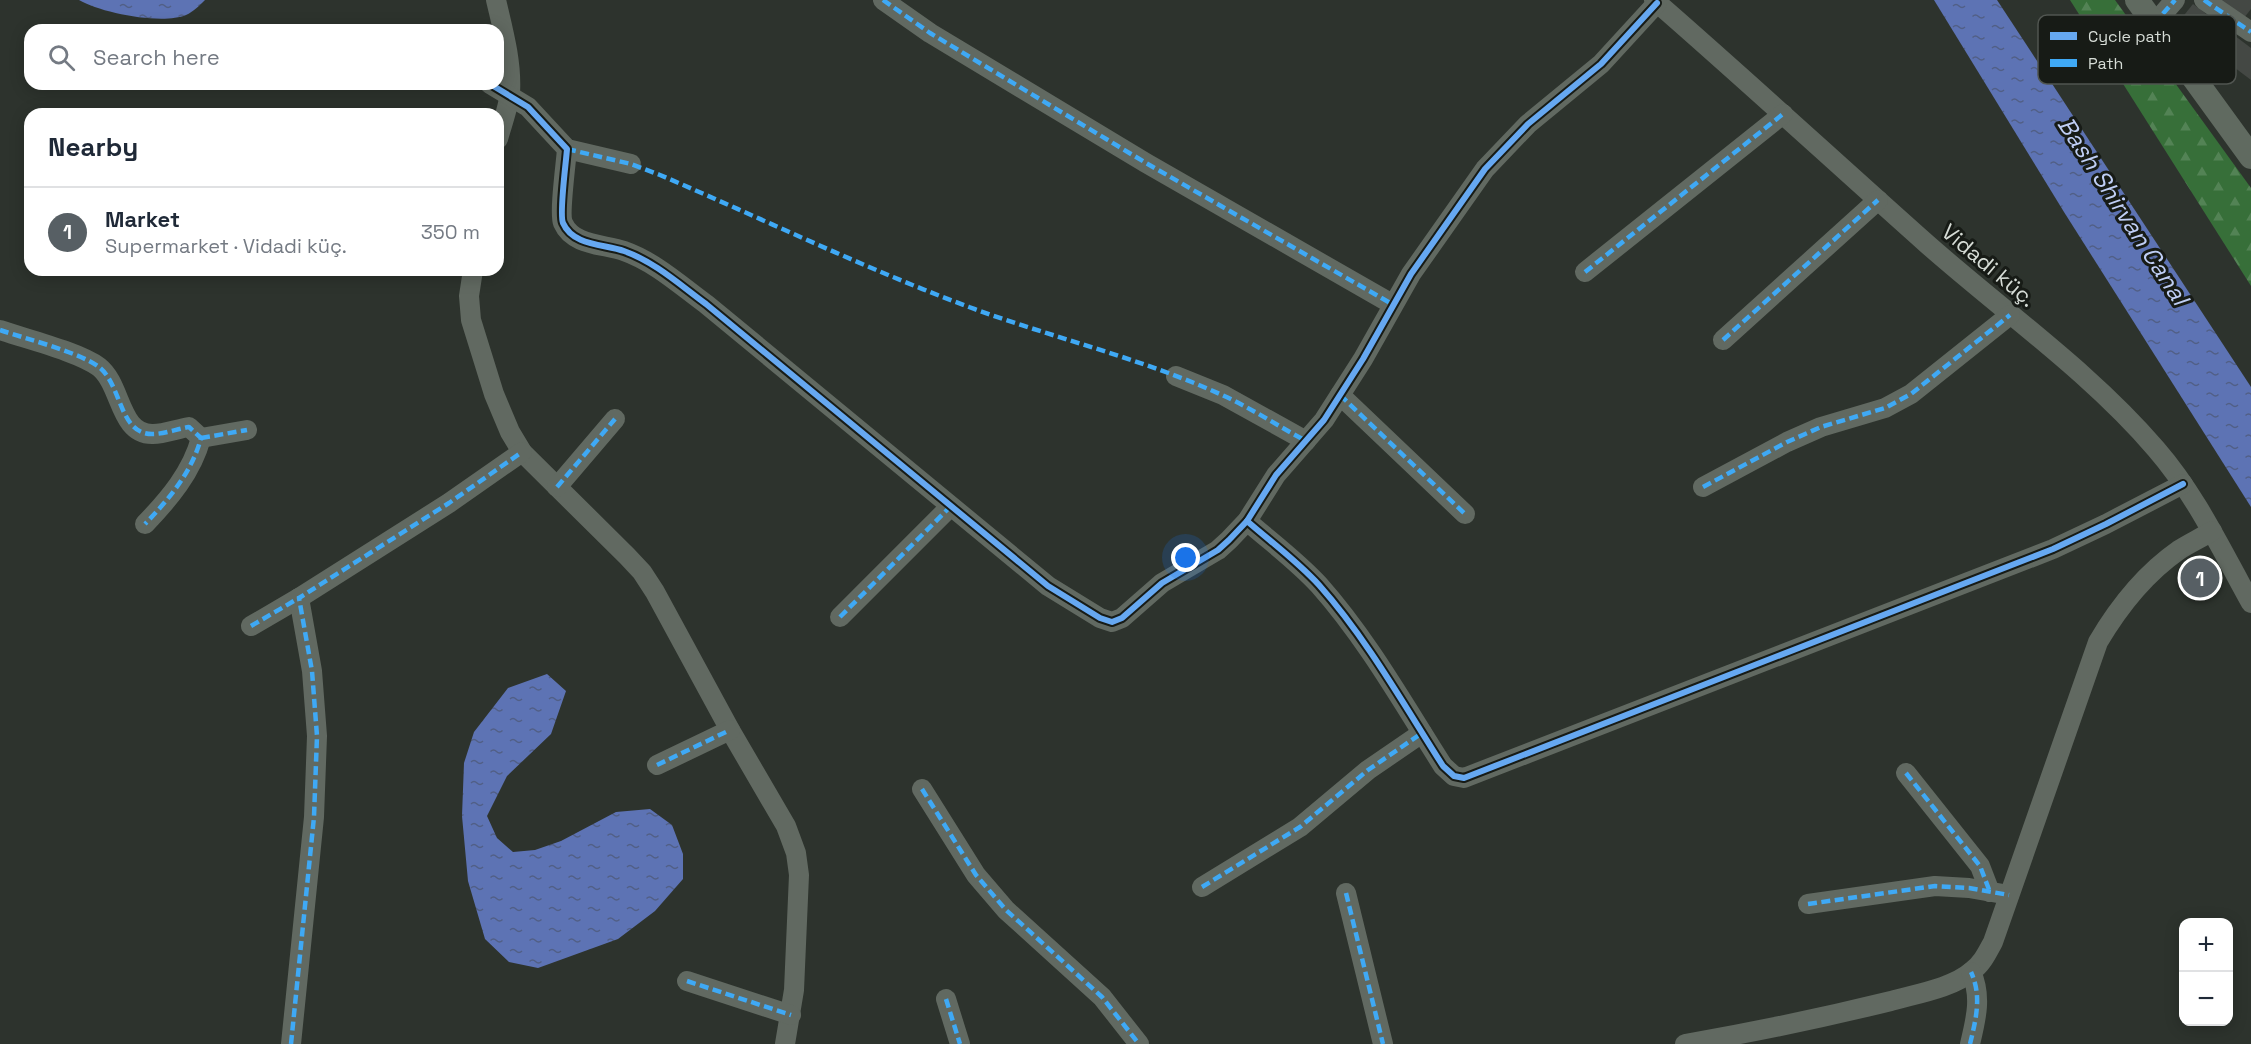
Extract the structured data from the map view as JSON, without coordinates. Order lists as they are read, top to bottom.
{
  "streets": {
    "street": ["Vidadi küç."]
  },
  "water": ["Bash Shirvan Canal"],
  "legend": ["Cycle path", "Path"],
  "page": {
    "search": "Search here",
    "heading": "Nearby",
    "list": [
      {
        "mark": "1",
        "name": "Market",
        "note": "Supermarket · Vidadi küç.",
        "value": "350 m"
      }
    ],
    "pins": "1",
    "map_buttons": ["+", "−"]
  }
}
